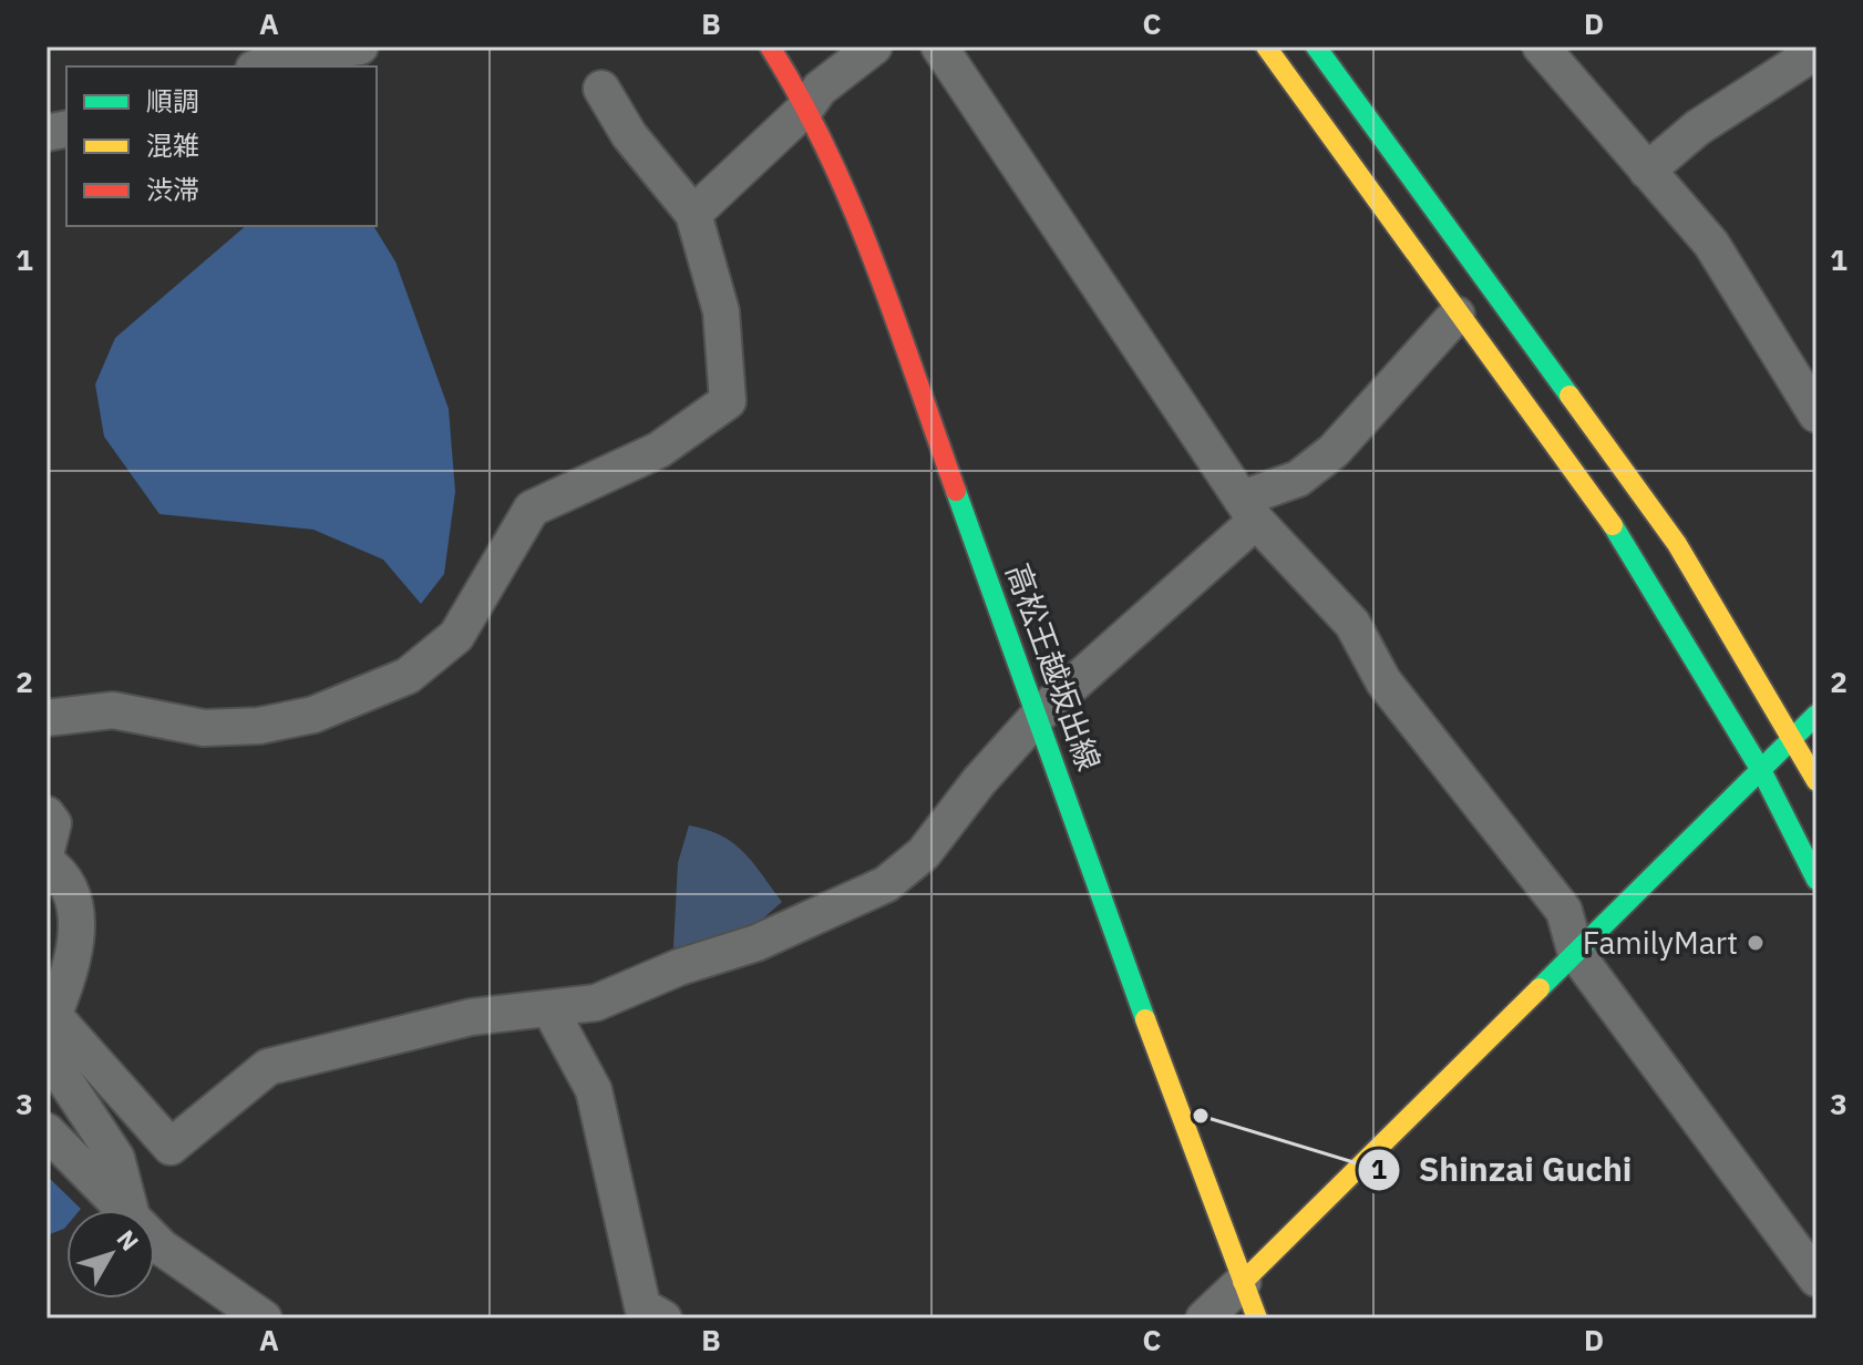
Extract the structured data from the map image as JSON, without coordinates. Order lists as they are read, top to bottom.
{
  "streets": {
    "main road": ["高松王越坂出線"]
  },
  "places": ["FamilyMart", "Shinzai Guchi"],
  "legend": ["順調", "混雑", "渋滞"],
  "north": "top right",
  "grid": {
    "columns": [
      "A",
      "B",
      "C",
      "D"
    ],
    "rows": ["1", "2", "3"]
  }
}
